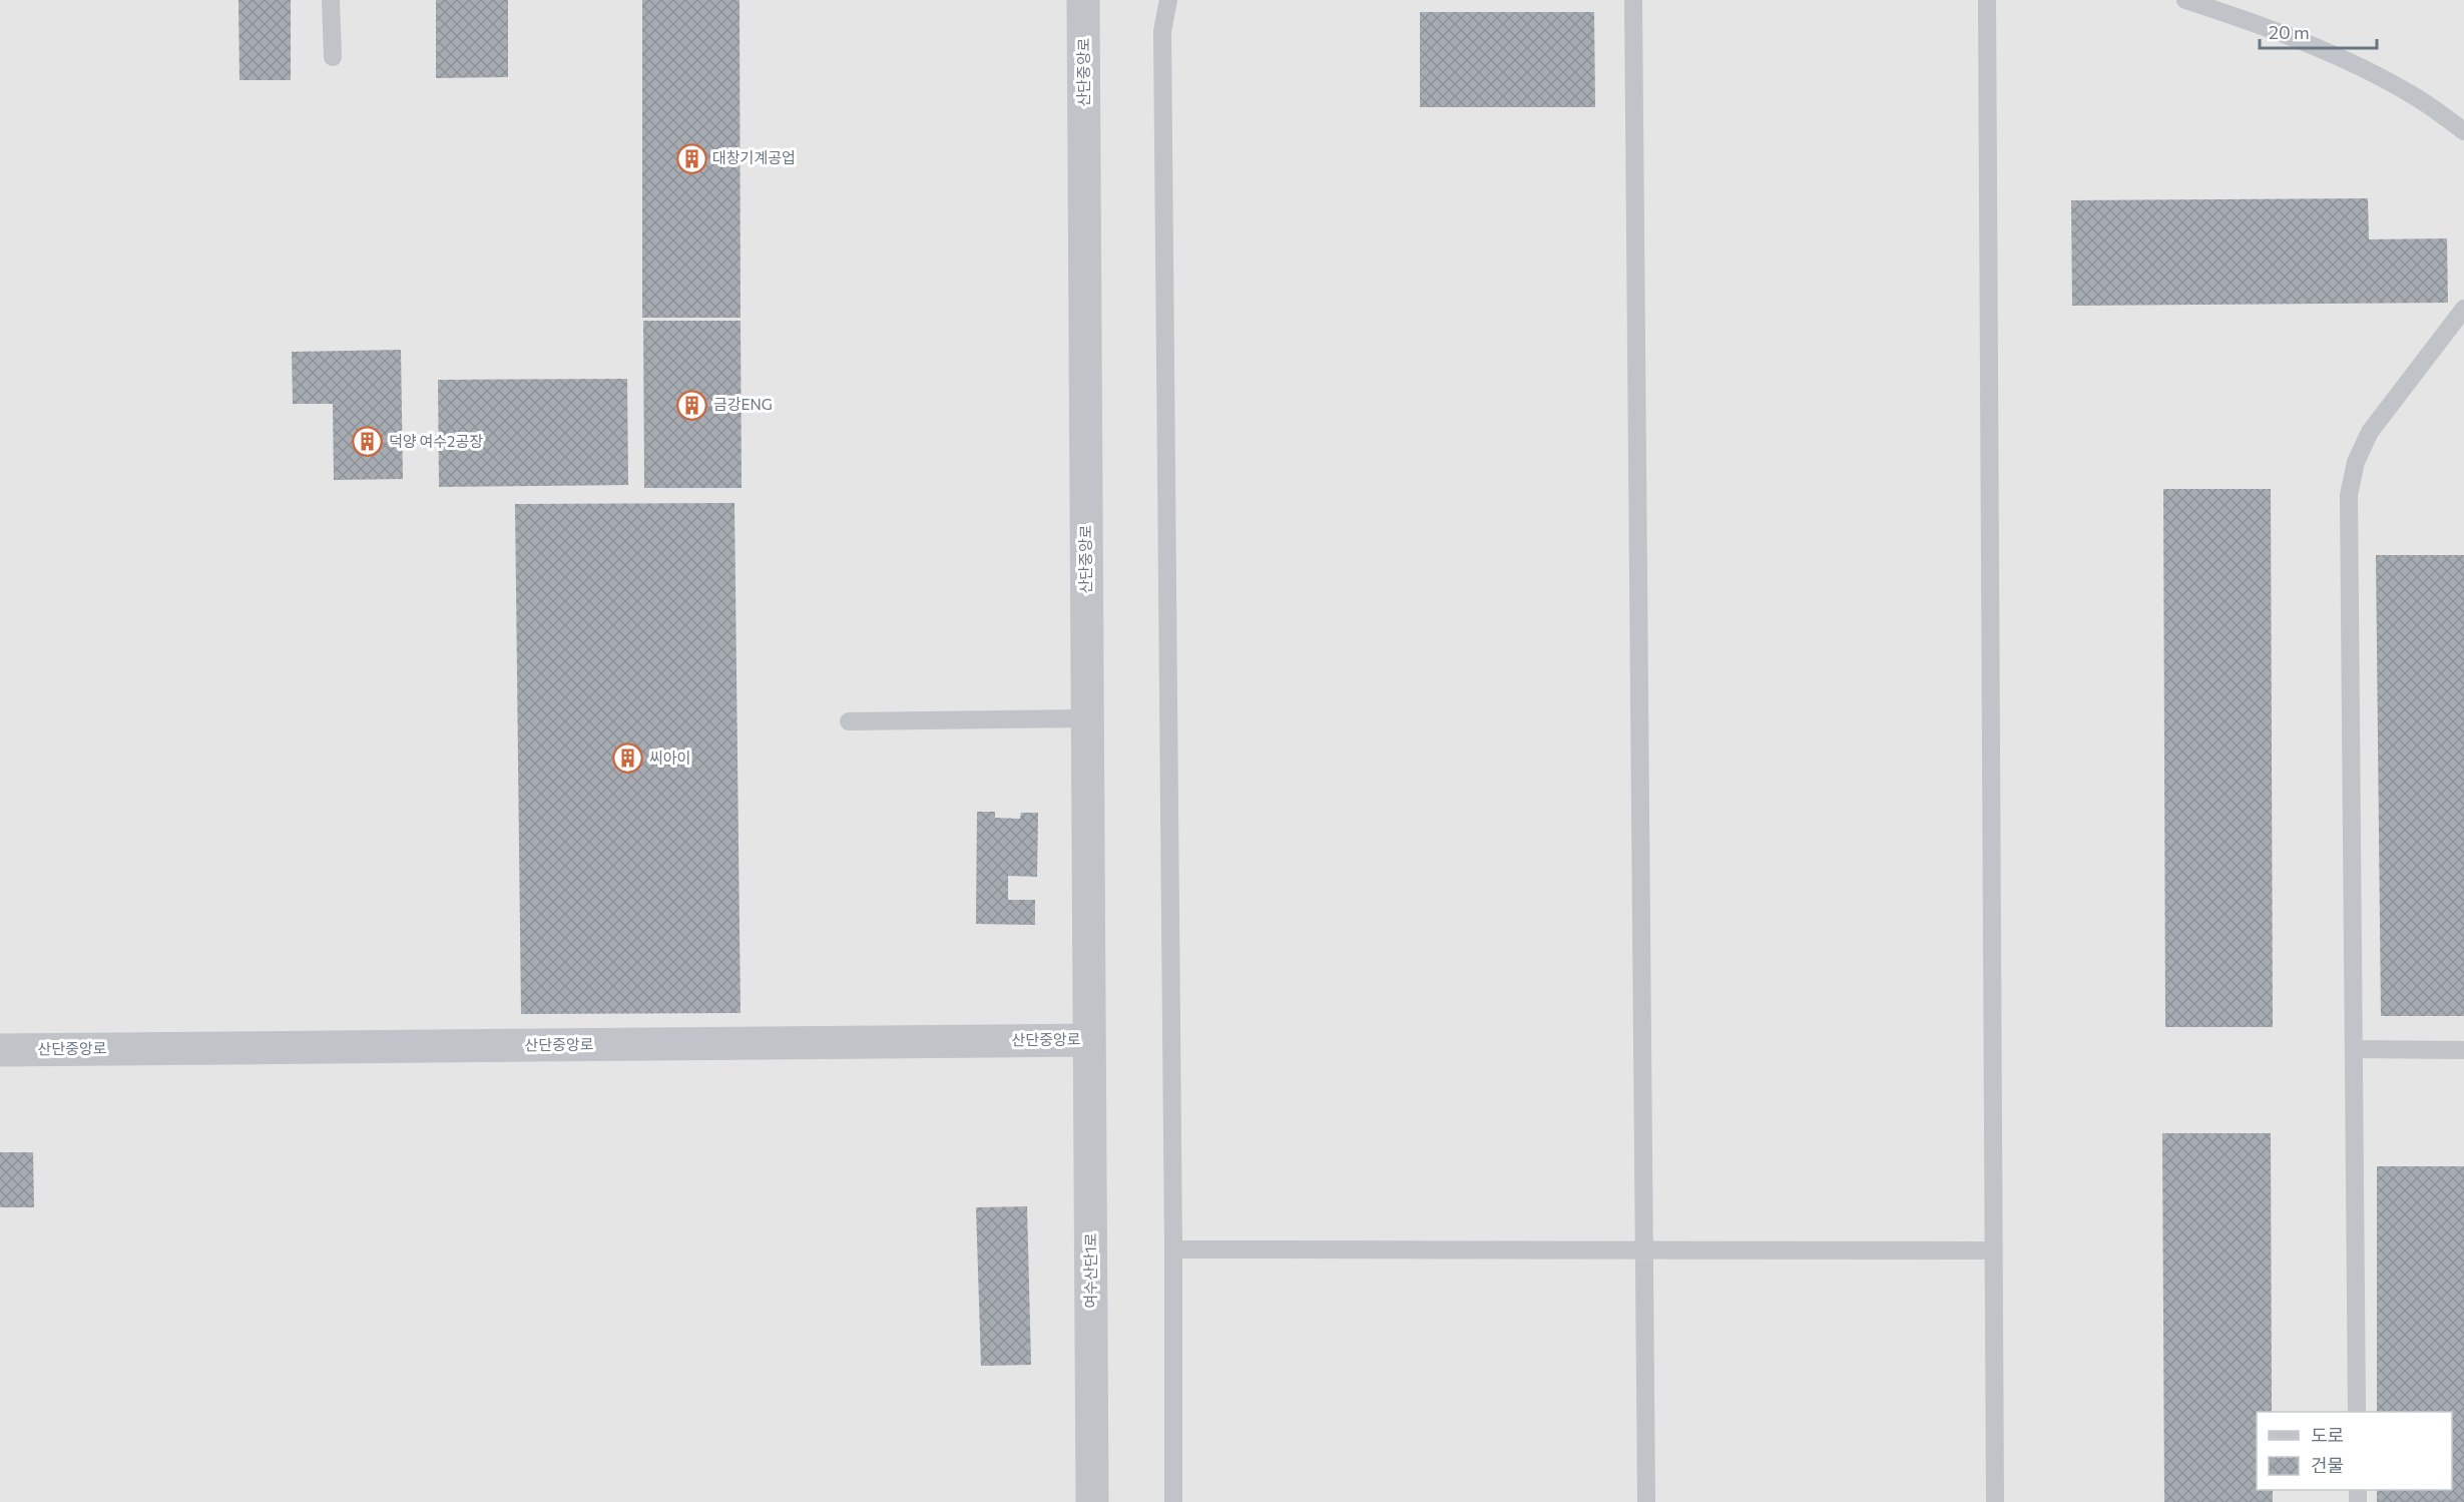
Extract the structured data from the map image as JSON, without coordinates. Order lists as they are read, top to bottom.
{
  "streets": {
    "street": ["산단중앙로", "여수산단1로"]
  },
  "crossings": [
    ["산단중앙로", "여수산단1로"]
  ],
  "places": {
    "building": [
      "대창기계공업",
      "금강ENG",
      "덕양 여수2공장",
      "씨아이"
    ]
  },
  "legend": ["도로", "건물"],
  "scale_bar": "20 m"
}
